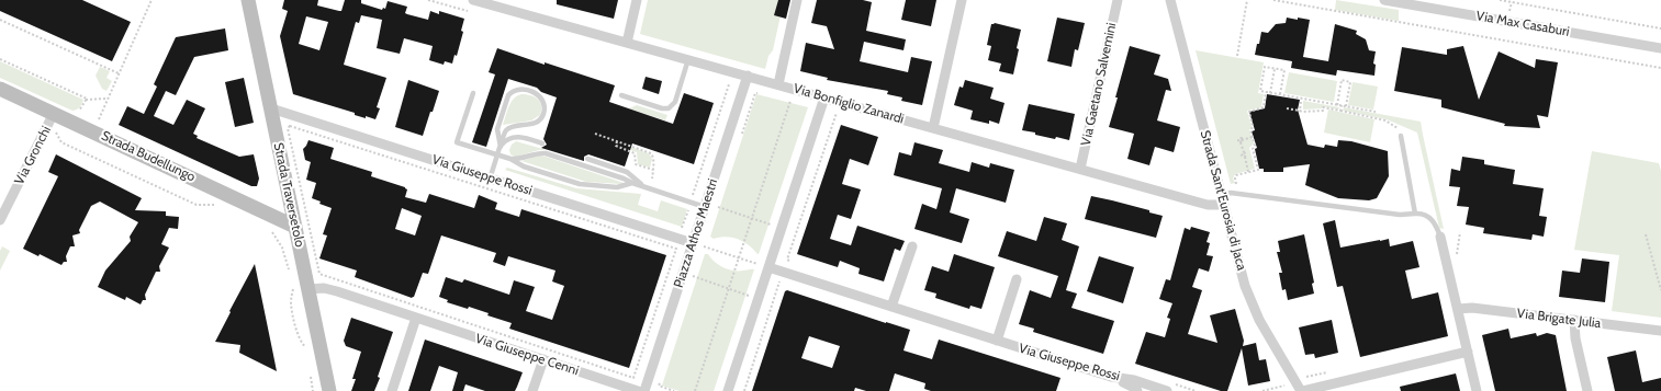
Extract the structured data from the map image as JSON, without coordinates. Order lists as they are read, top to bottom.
{
  "streets": {
    "main road": ["Strada Budellungo", "Strada Traversetolo"],
    "street": [
      "Via Max Casaburi",
      "Via Gaetano Salvemini",
      "Via Bonfiglio Zanardi",
      "Via Gronchi",
      "Via Giuseppe Rossi",
      "Strada Sant'Eurosia di Jaca",
      "Piazza Athos Maestri",
      "Via Brigate Julia",
      "Via Giuseppe Cenni"
    ]
  },
  "crossings": [
    ["Via Gaetano Salvemini", "Via Bonfiglio Zanardi"],
    ["Via Bonfiglio Zanardi", "Strada Sant'Eurosia di Jaca"],
    ["Via Bonfiglio Zanardi", "Piazza Athos Maestri"],
    ["Via Gronchi", "Strada Budellungo"],
    ["Strada Budellungo", "Strada Traversetolo"],
    ["Via Giuseppe Rossi", "Strada Traversetolo"],
    ["Via Giuseppe Rossi", "Piazza Athos Maestri"],
    ["Strada Traversetolo", "Via Giuseppe Cenni"]
  ]
}
